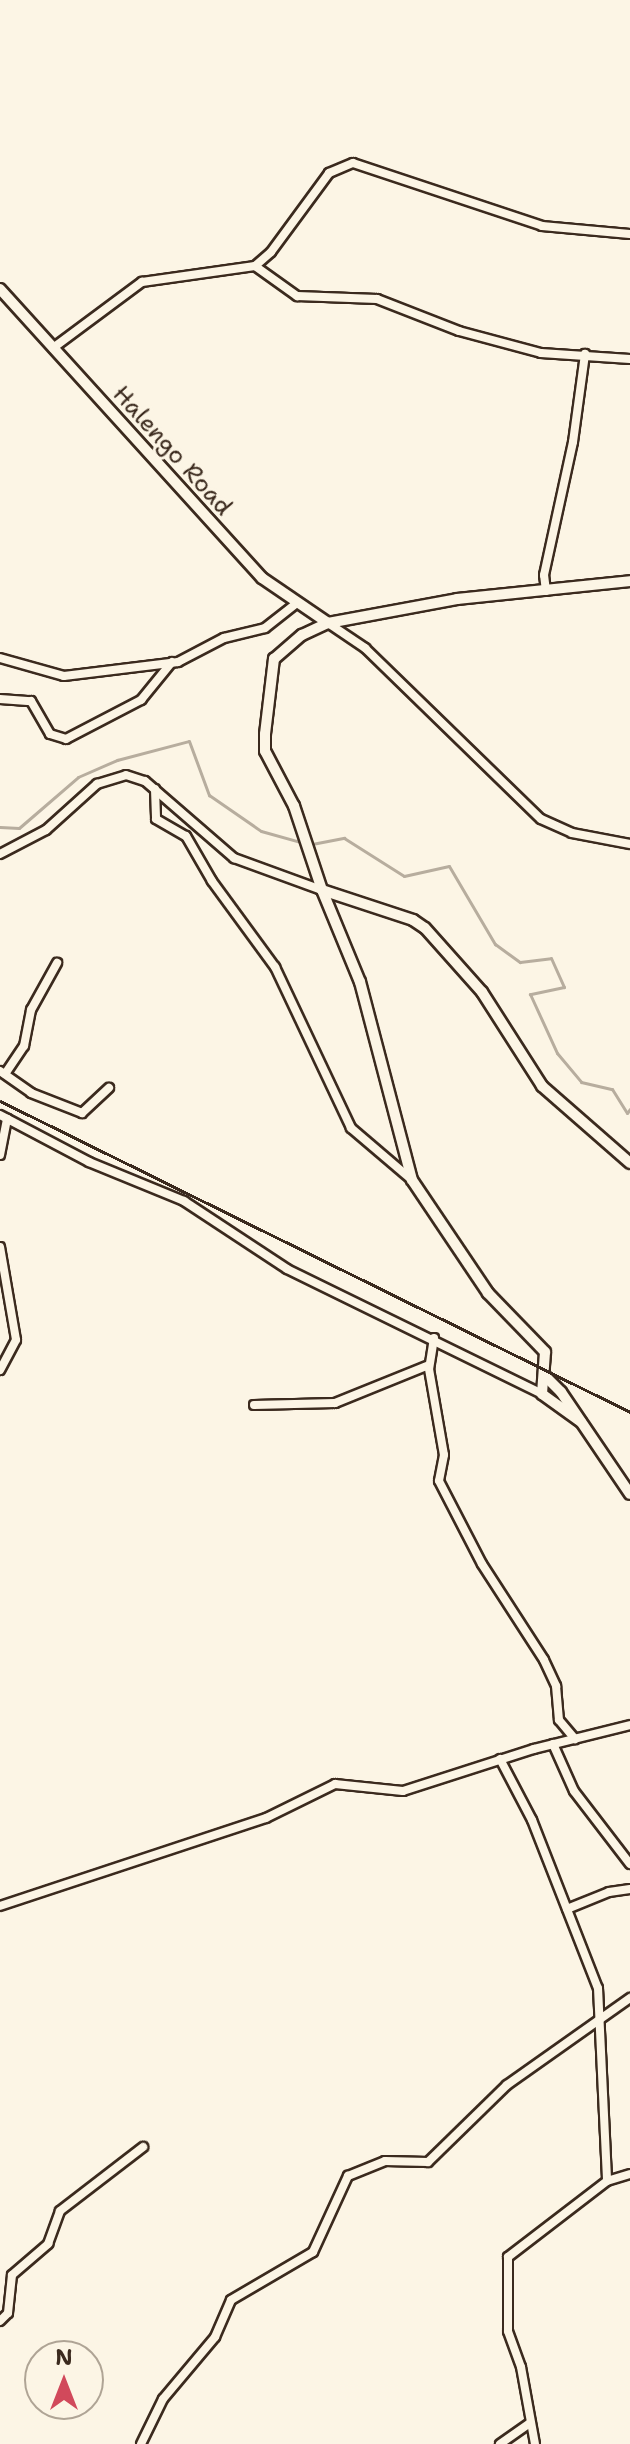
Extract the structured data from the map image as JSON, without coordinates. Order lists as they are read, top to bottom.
{
  "streets": {
    "street": ["Halengo Road"]
  },
  "north": "top"
}
